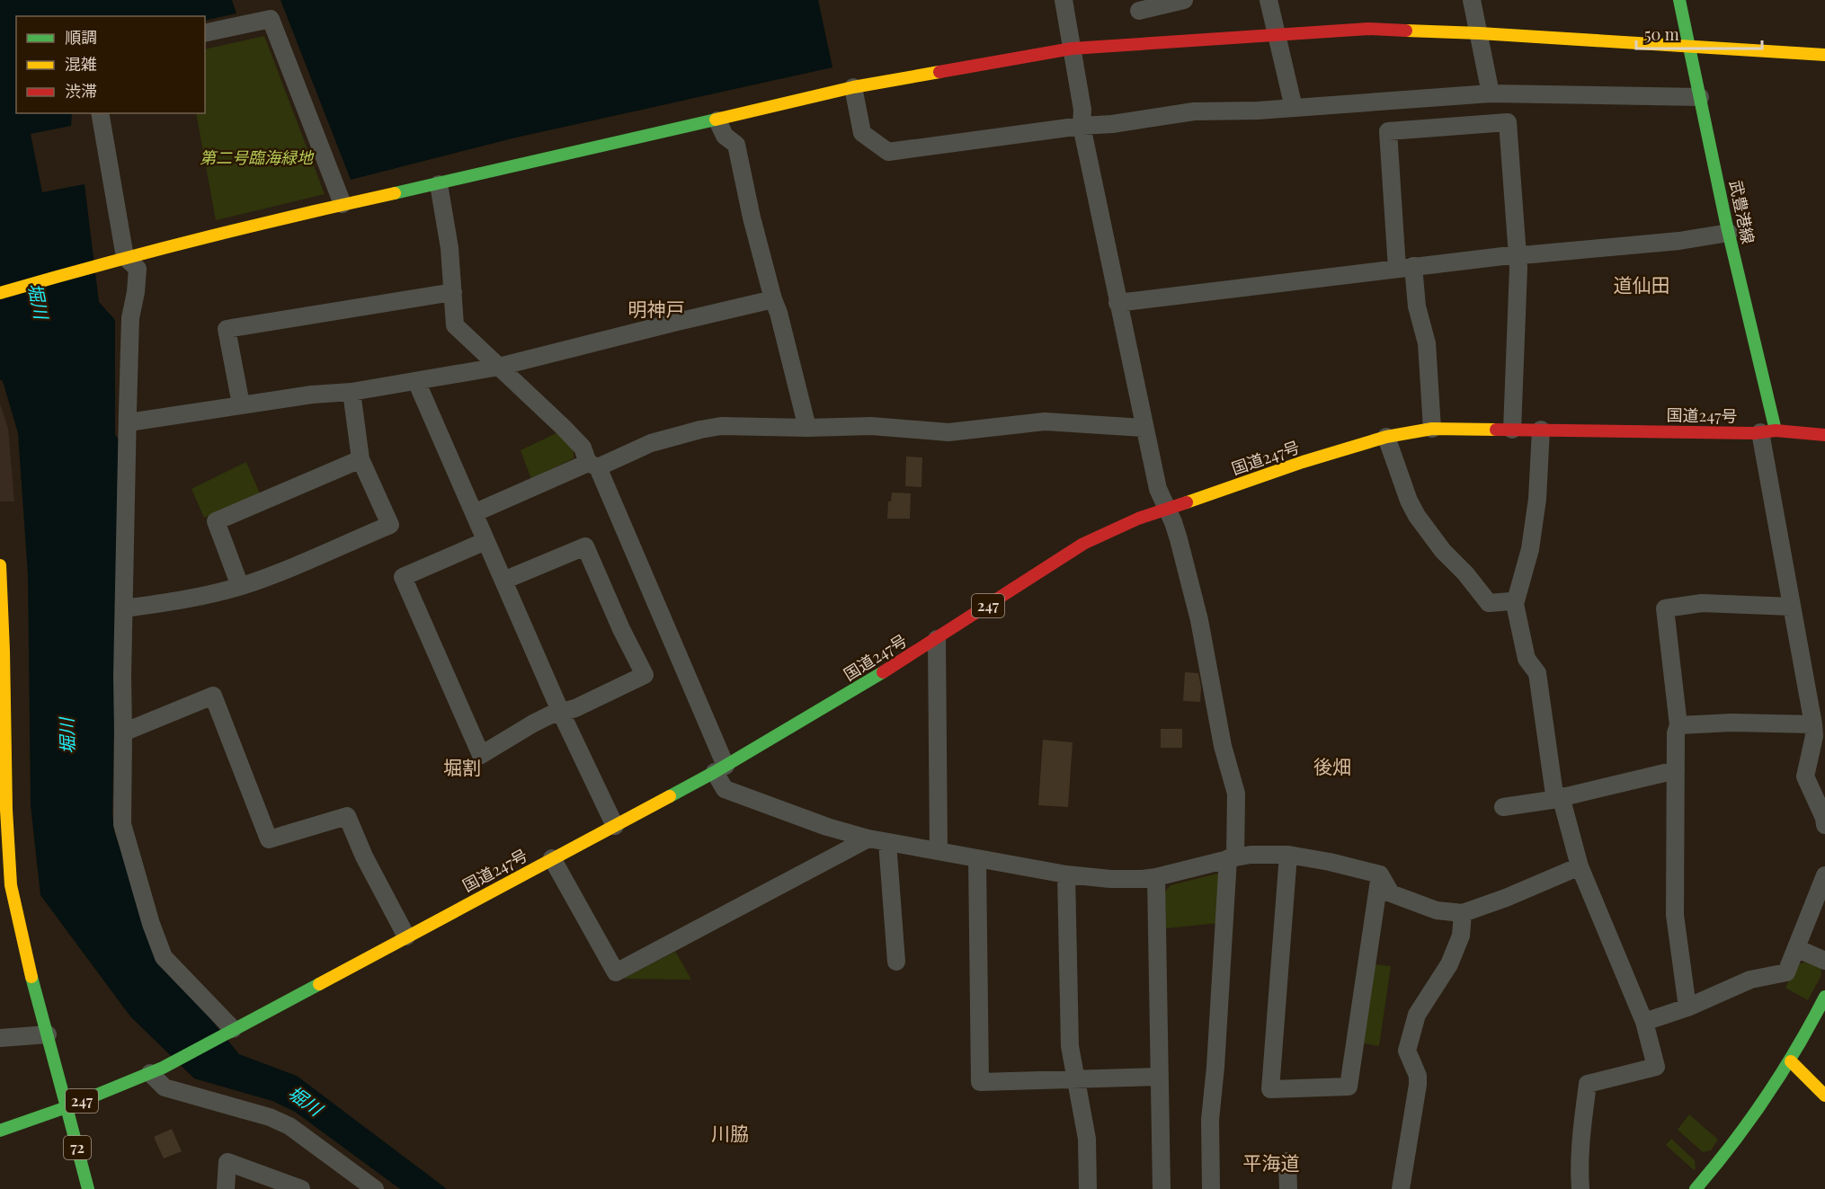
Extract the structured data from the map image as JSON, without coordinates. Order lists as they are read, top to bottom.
{
  "streets": {
    "main road": [
      "武豊港線",
      "国道247号",
      "247",
      "72"
    ]
  },
  "crossings": [
    ["武豊港線", "国道247号"],
    ["国道247号", "72"]
  ],
  "districts": [
    "道仙田",
    "明神戸",
    "後畑",
    "堀割",
    "川脇",
    "平海道"
  ],
  "water": ["堀川"],
  "parks": ["第二号臨海緑地"],
  "legend": ["順調", "混雑", "渋滞"],
  "scale_bar": "50 m"
}
